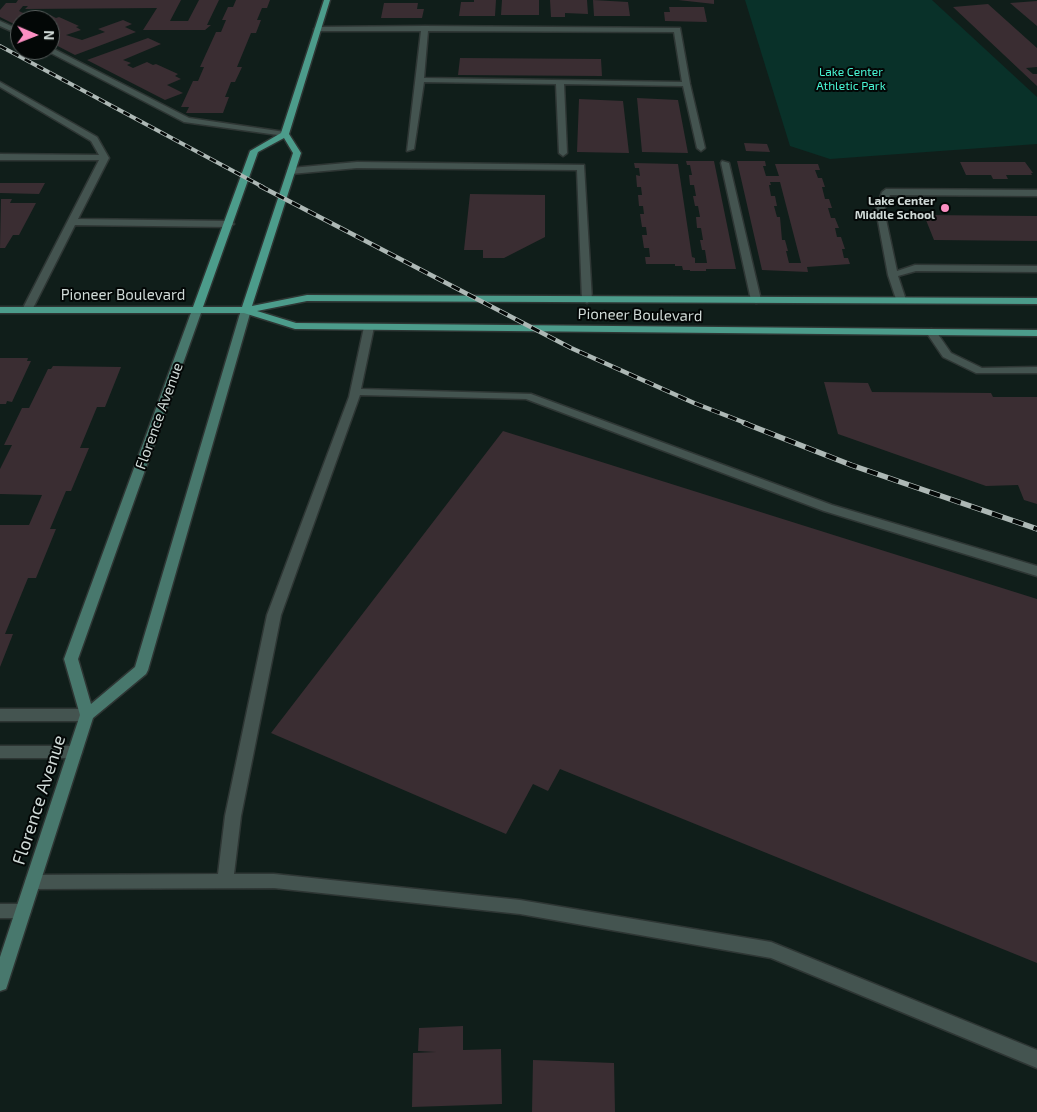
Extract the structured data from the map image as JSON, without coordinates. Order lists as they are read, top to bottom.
{
  "streets": {
    "main road": ["Pioneer Boulevard", "Florence Avenue"]
  },
  "crossings": [
    ["Pioneer Boulevard", "Florence Avenue"]
  ],
  "parks": ["Lake Center Athletic Park"],
  "places": ["Lake Center Middle School"],
  "north": "right"
}
